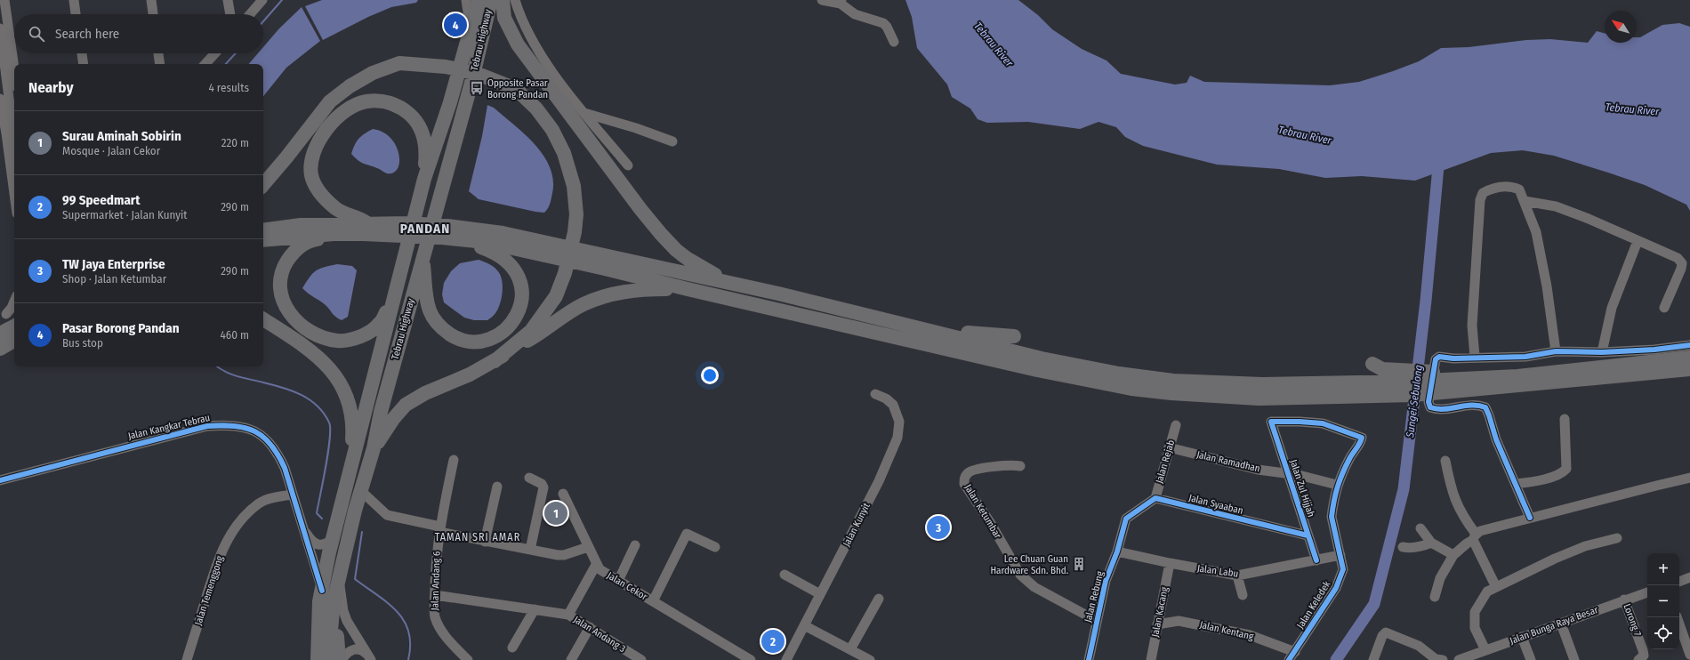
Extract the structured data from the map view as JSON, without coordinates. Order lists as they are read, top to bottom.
{
  "streets": {
    "highway": ["Tebrau Highway"],
    "street": [
      "Jalan Kangkar Tebrau",
      "Jalan Rejab",
      "Jalan Ramadhan",
      "Jalan Zul Hijjah",
      "Jalan Syaaban",
      "Jalan Ketumbar",
      "Jalan Kunyit",
      "Jalan Labu",
      "Jalan Andang 6",
      "Jalan Cekor",
      "Jalan Temenggong",
      "Jalan Rebung",
      "Jalan Keledek",
      "Jalan Kacang",
      "Lorong 7",
      "Jalan Bunga Raya Besar",
      "Jalan Kentang",
      "Jalan Andang 3"
    ]
  },
  "crossings": [
    ["Tebrau Highway", "Jalan Kangkar Tebrau"],
    ["Jalan Kangkar Tebrau", "Jalan Temenggong"],
    ["Jalan Rejab", "Jalan Ramadhan"],
    ["Jalan Rejab", "Jalan Syaaban"],
    ["Jalan Rejab", "Jalan Rebung"],
    ["Jalan Ramadhan", "Jalan Zul Hijjah"],
    ["Jalan Ramadhan", "Jalan Keledek"],
    ["Jalan Zul Hijjah", "Jalan Syaaban"],
    ["Jalan Zul Hijjah", "Jalan Labu"],
    ["Jalan Zul Hijjah", "Jalan Keledek"],
    ["Jalan Syaaban", "Jalan Rebung"],
    ["Jalan Ketumbar", "Jalan Rebung"],
    ["Jalan Labu", "Jalan Rebung"],
    ["Jalan Labu", "Jalan Keledek"],
    ["Jalan Labu", "Jalan Kacang"],
    ["Jalan Andang 6", "Jalan Andang 3"],
    ["Jalan Keledek", "Jalan Kentang"],
    ["Jalan Kacang", "Jalan Kentang"],
    ["Lorong 7", "Jalan Bunga Raya Besar"]
  ],
  "districts": ["PANDAN", "TAMAN SRI AMAR"],
  "water": ["Tebrau River", "Sungei Sebulong"],
  "places": {
    "bus stop": ["Opposite Pasar Borong Pandan"],
    "building": ["Lee Chuan Guan Hardware Sdn. Bhd."]
  },
  "north": "top left",
  "page": {
    "pins": [
      "4",
      "1",
      "3",
      "2"
    ],
    "search": "Search here",
    "heading": ["Nearby", "4 results"],
    "list": [
      {
        "mark": "1",
        "name": "Surau Aminah Sobirin",
        "note": "Mosque · Jalan Cekor",
        "value": "220 m"
      },
      {
        "mark": "2",
        "name": "99 Speedmart",
        "note": "Supermarket · Jalan Kunyit",
        "value": "290 m"
      },
      {
        "mark": "3",
        "name": "TW Jaya Enterprise",
        "note": "Shop · Jalan Ketumbar",
        "value": "290 m"
      },
      {
        "mark": "4",
        "name": "Pasar Borong Pandan",
        "note": "Bus stop",
        "value": "460 m"
      }
    ],
    "map_buttons": ["+", "−"]
  }
}
